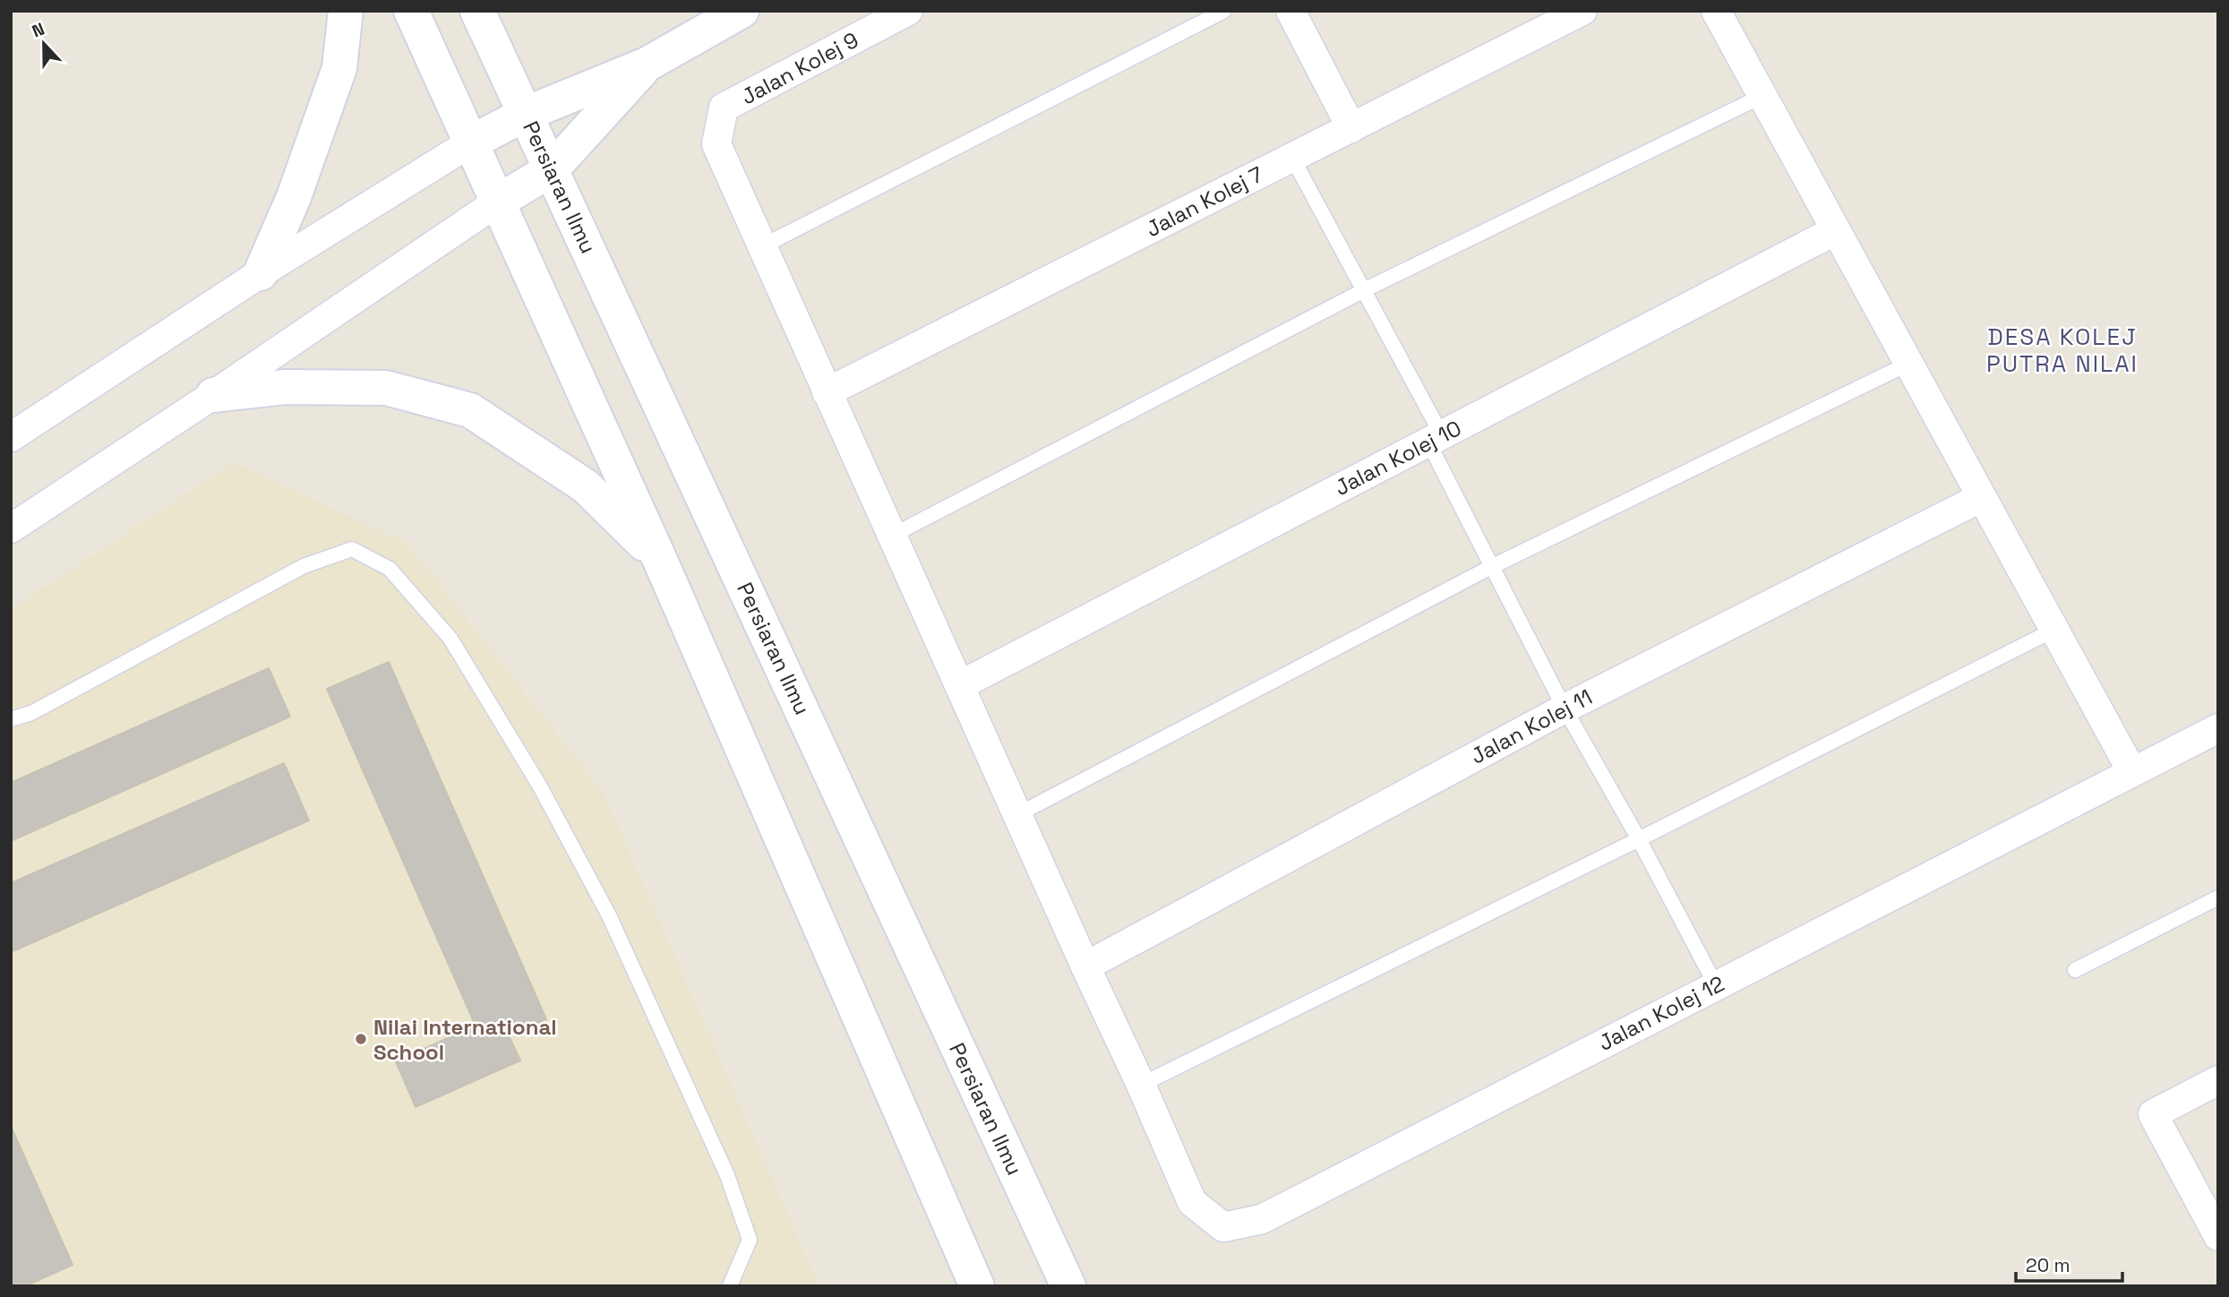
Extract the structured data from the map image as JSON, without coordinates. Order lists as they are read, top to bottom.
{
  "streets": {
    "main road": ["Persiaran Ilmu"],
    "street": [
      "Jalan Kolej 9",
      "Jalan Kolej 7",
      "Jalan Kolej 10",
      "Jalan Kolej 11",
      "Jalan Kolej 12"
    ]
  },
  "districts": ["DESA KOLEJ PUTRA NILAI"],
  "places": ["Nilai International School"],
  "scale_bar": "20 m",
  "north": "top"
}
